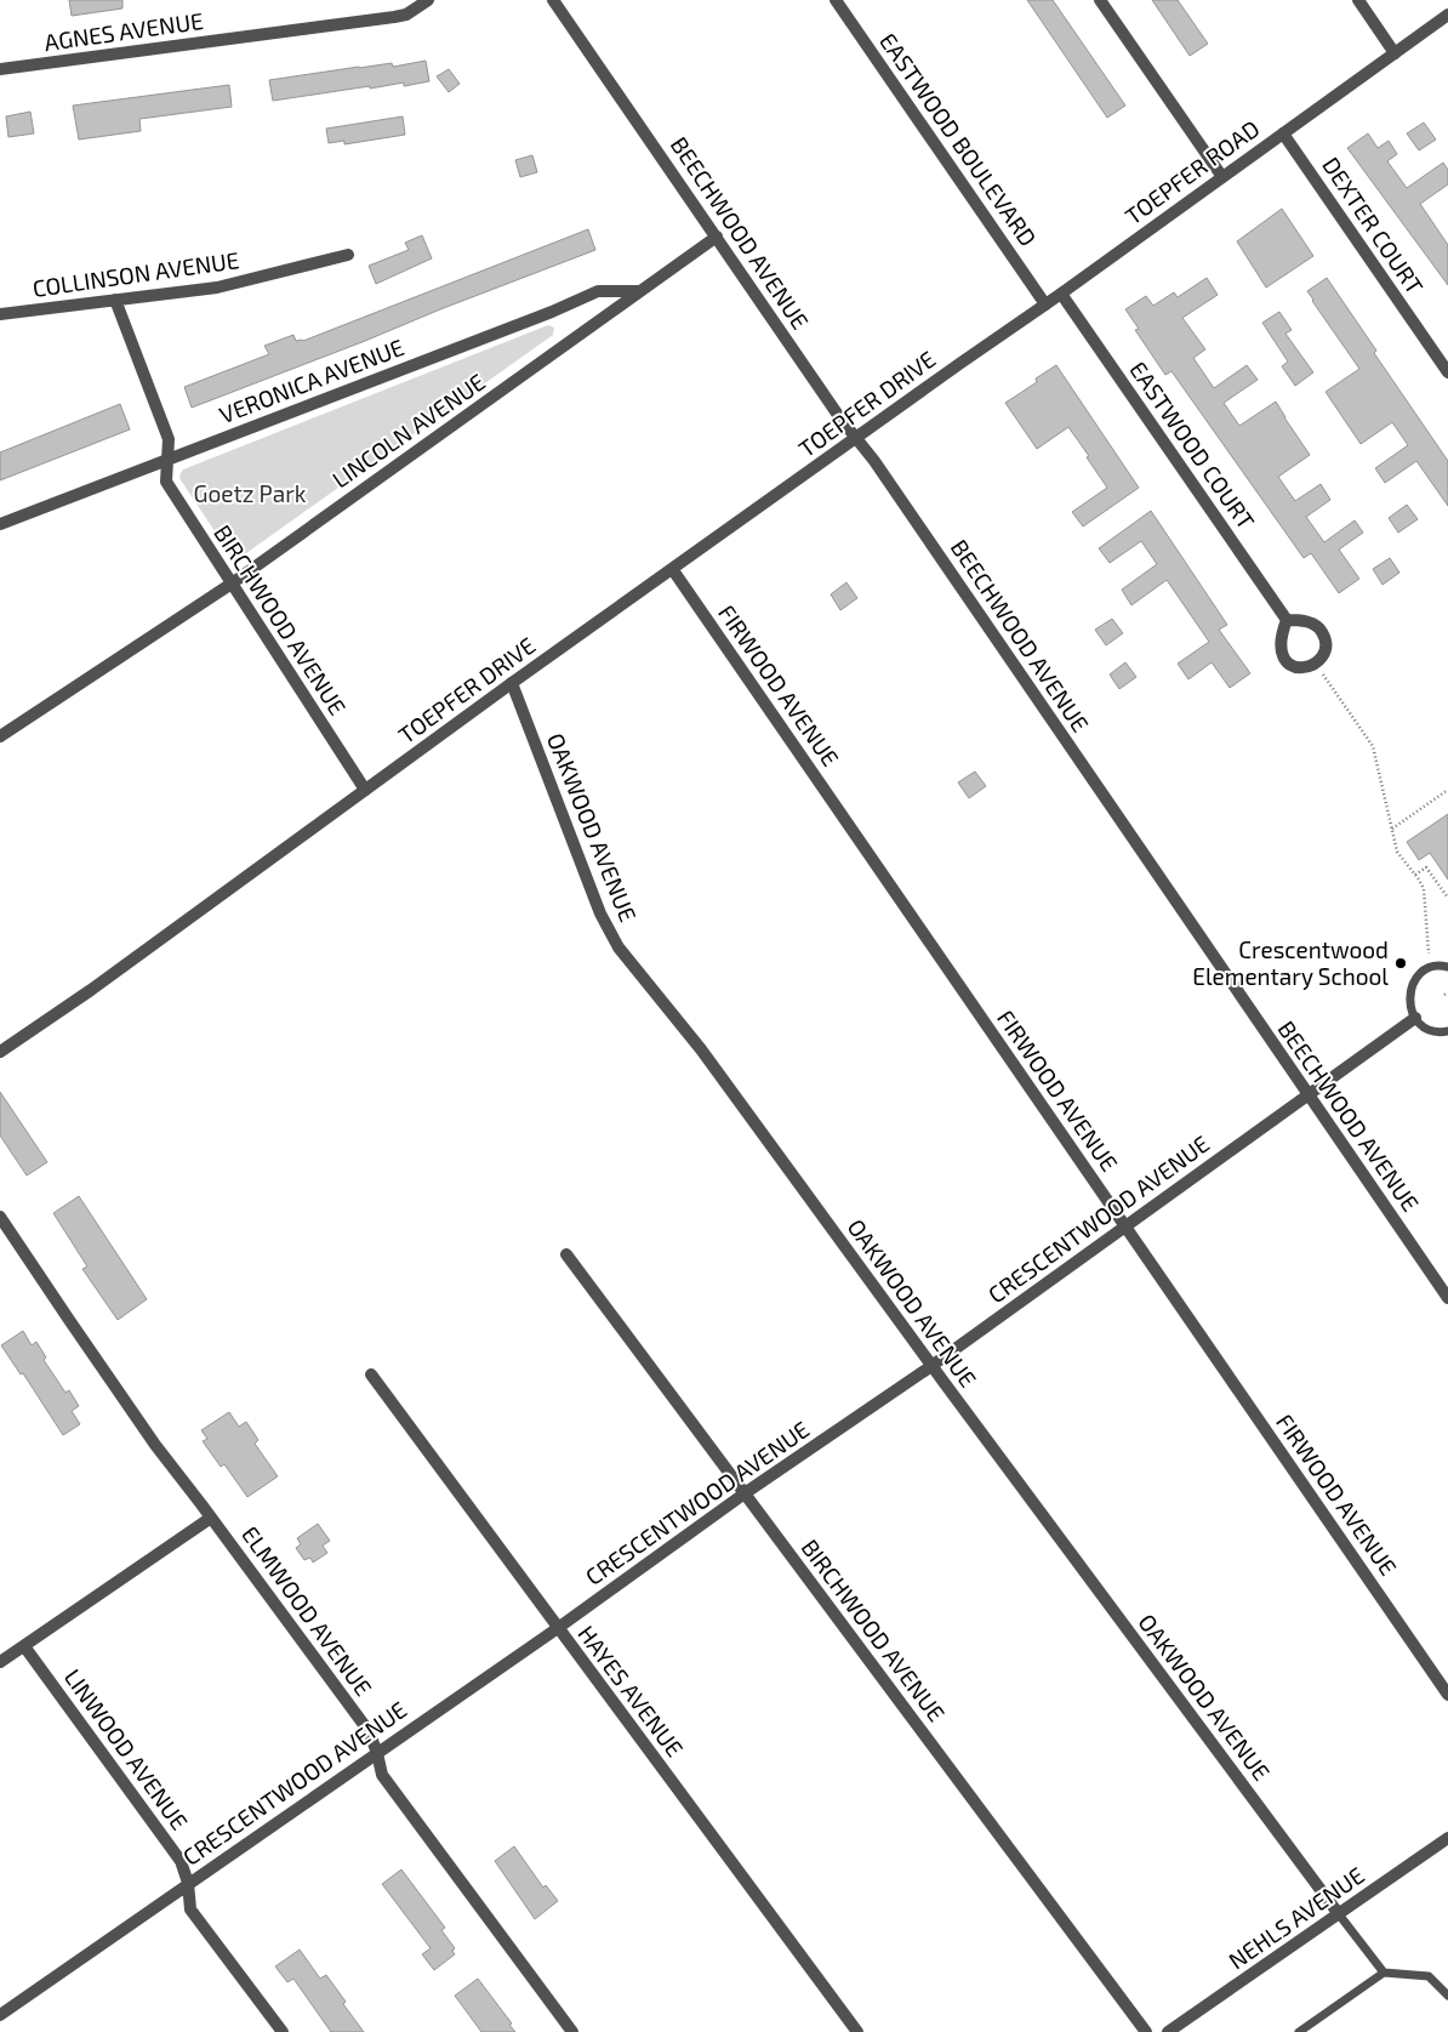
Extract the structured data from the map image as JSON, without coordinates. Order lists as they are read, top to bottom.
{
  "streets": {
    "street": [
      "AGNES AVENUE",
      "EASTWOOD BOULEVARD",
      "TOEPFER ROAD",
      "DEXTER COURT",
      "BEECHWOOD AVENUE",
      "COLLINSON AVENUE",
      "VERONICA AVENUE",
      "TOEPFER DRIVE",
      "LINCOLN AVENUE",
      "EASTWOOD COURT",
      "BIRCHWOOD AVENUE",
      "FIRWOOD AVENUE",
      "OAKWOOD AVENUE",
      "CRESCENTWOOD AVENUE",
      "ELMWOOD AVENUE",
      "HAYES AVENUE",
      "LINWOOD AVENUE",
      "NEHLS AVENUE"
    ]
  },
  "crossings": [
    ["EASTWOOD BOULEVARD", "TOEPFER ROAD"],
    ["TOEPFER ROAD", "DEXTER COURT"],
    ["TOEPFER ROAD", "TOEPFER DRIVE"],
    ["TOEPFER ROAD", "EASTWOOD COURT"],
    ["BEECHWOOD AVENUE", "TOEPFER DRIVE"],
    ["BEECHWOOD AVENUE", "LINCOLN AVENUE"],
    ["BEECHWOOD AVENUE", "CRESCENTWOOD AVENUE"],
    ["COLLINSON AVENUE", "BIRCHWOOD AVENUE"],
    ["VERONICA AVENUE", "LINCOLN AVENUE"],
    ["VERONICA AVENUE", "BIRCHWOOD AVENUE"],
    ["TOEPFER DRIVE", "BIRCHWOOD AVENUE"],
    ["TOEPFER DRIVE", "FIRWOOD AVENUE"],
    ["TOEPFER DRIVE", "OAKWOOD AVENUE"],
    ["LINCOLN AVENUE", "BIRCHWOOD AVENUE"],
    ["BIRCHWOOD AVENUE", "CRESCENTWOOD AVENUE"],
    ["FIRWOOD AVENUE", "CRESCENTWOOD AVENUE"],
    ["OAKWOOD AVENUE", "CRESCENTWOOD AVENUE"],
    ["OAKWOOD AVENUE", "NEHLS AVENUE"],
    ["CRESCENTWOOD AVENUE", "ELMWOOD AVENUE"],
    ["CRESCENTWOOD AVENUE", "HAYES AVENUE"],
    ["CRESCENTWOOD AVENUE", "LINWOOD AVENUE"]
  ],
  "parks": ["Goetz Park"],
  "places": ["Crescentwood Elementary School"]
}
